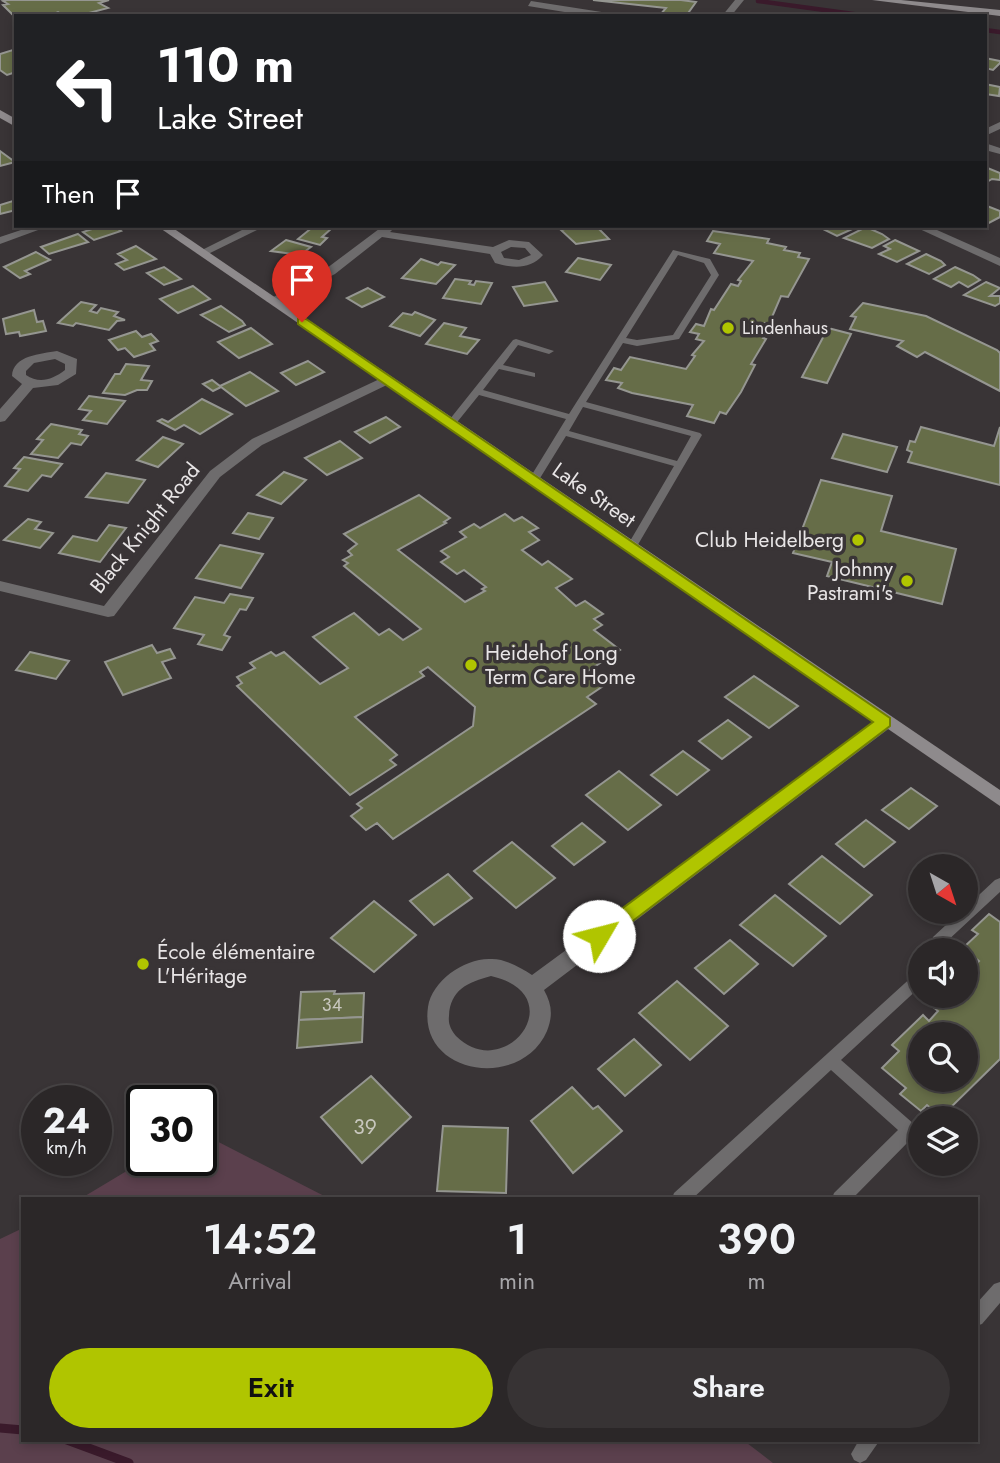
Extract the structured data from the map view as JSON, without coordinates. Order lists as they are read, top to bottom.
{
  "streets": {
    "main road": ["Lake Street"],
    "street": ["Black Knight Road"]
  },
  "crossings": [
    ["Lake Street", "Black Knight Road"]
  ],
  "places": [
    "Lindenhaus",
    "Club Heidelberg",
    "Johnny Pastrami's",
    "Heidehof Long Term Care Home",
    "École élémentaire L'Héritage"
  ],
  "house_numbers": ["34", "39"],
  "north": "bottom right",
  "page": {
    "turn": ["110 m", "Lake Street"],
    "then": "Then",
    "speed": "24 km/h",
    "limit": "30",
    "eta": [
      "14:52",
      "Arrival",
      "1",
      "min",
      "390",
      "m"
    ],
    "buttons": ["Exit", "Share"]
  }
}
